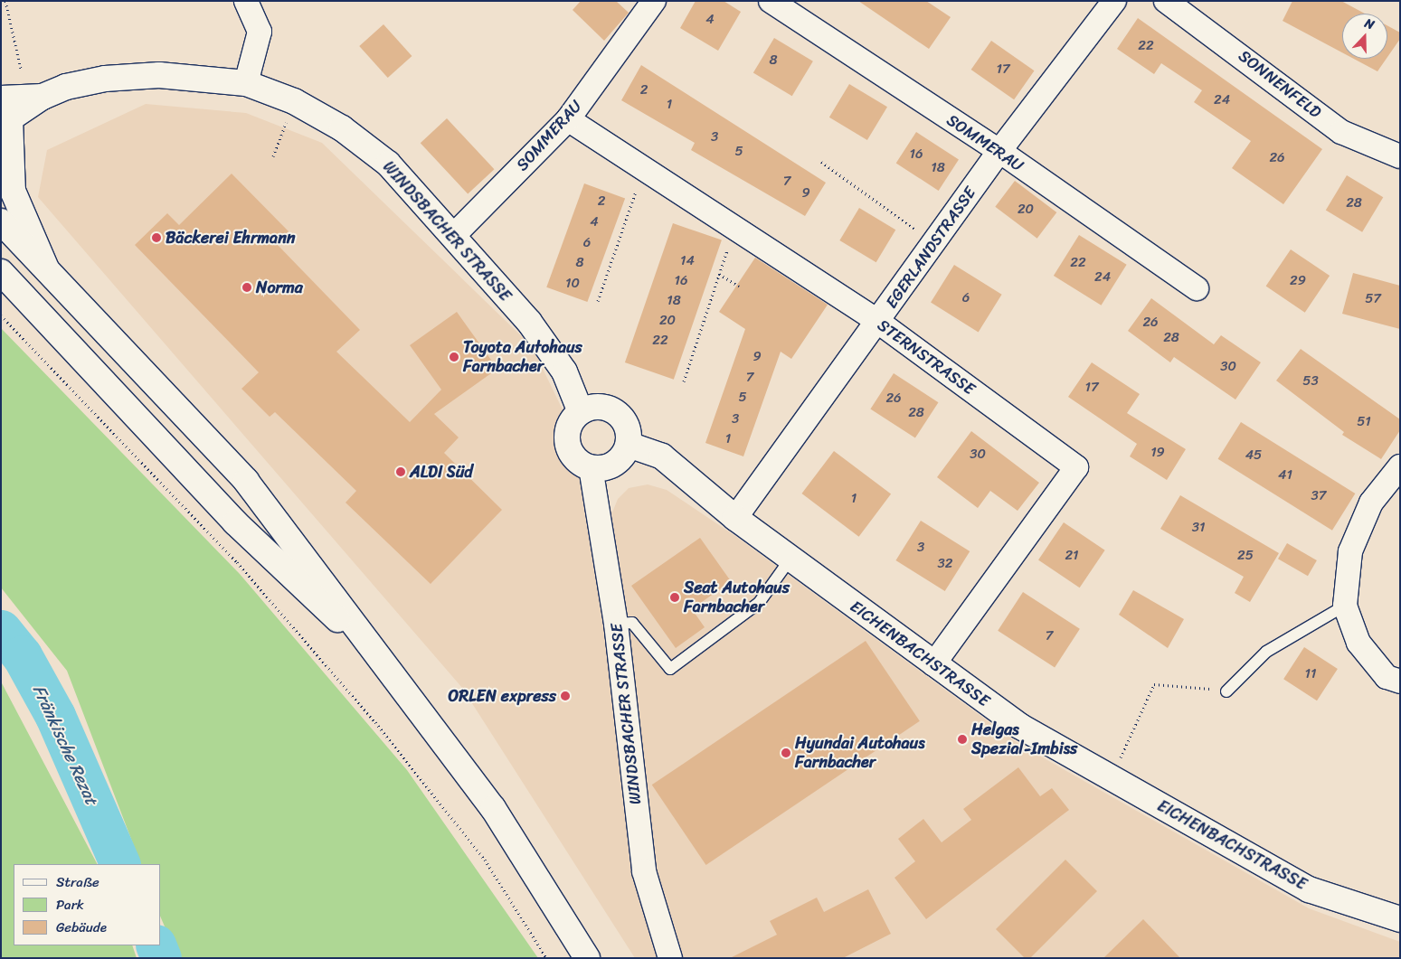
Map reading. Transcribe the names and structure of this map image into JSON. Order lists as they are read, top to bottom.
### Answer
{
  "streets": {
    "street": [
      "SONNENFELD",
      "SOMMERAU",
      "WINDSBACHER STRASSE",
      "EGERLANDSTRASSE",
      "STERNSTRASSE",
      "EICHENBACHSTRASSE"
    ]
  },
  "crossings": [
    ["SOMMERAU", "WINDSBACHER STRASSE"],
    ["SOMMERAU", "EGERLANDSTRASSE"],
    ["SOMMERAU", "STERNSTRASSE"],
    ["WINDSBACHER STRASSE", "EICHENBACHSTRASSE"],
    ["EGERLANDSTRASSE", "STERNSTRASSE"],
    ["EGERLANDSTRASSE", "EICHENBACHSTRASSE"],
    ["STERNSTRASSE", "EICHENBACHSTRASSE"]
  ],
  "water": ["Fränkische Rezat"],
  "places": [
    "Bäckerei Ehrmann",
    "Norma",
    "Toyota Autohaus Farnbacher",
    "ALDI Süd",
    "Seat Autohaus Farnbacher",
    "ORLEN express",
    "Helgas Spezial-Imbiss",
    "Hyundai Autohaus Farnbacher"
  ],
  "house_numbers": [
    "4",
    "22",
    "8",
    "17",
    "2",
    "24",
    "1",
    "3",
    "5",
    "16",
    "26",
    "18",
    "7",
    "9",
    "2",
    "28",
    "20",
    "4",
    "6",
    "14",
    "8",
    "22",
    "24",
    "16",
    "29",
    "10",
    "6",
    "57",
    "18",
    "20",
    "26",
    "28",
    "22",
    "9",
    "30",
    "7",
    "53",
    "17",
    "5",
    "26",
    "28",
    "3",
    "51",
    "1",
    "19",
    "30",
    "45",
    "41",
    "37",
    "1",
    "31",
    "3",
    "21",
    "25",
    "32",
    "7",
    "11"
  ],
  "legend": ["Straße", "Park", "Gebäude"],
  "north": "top"
}
